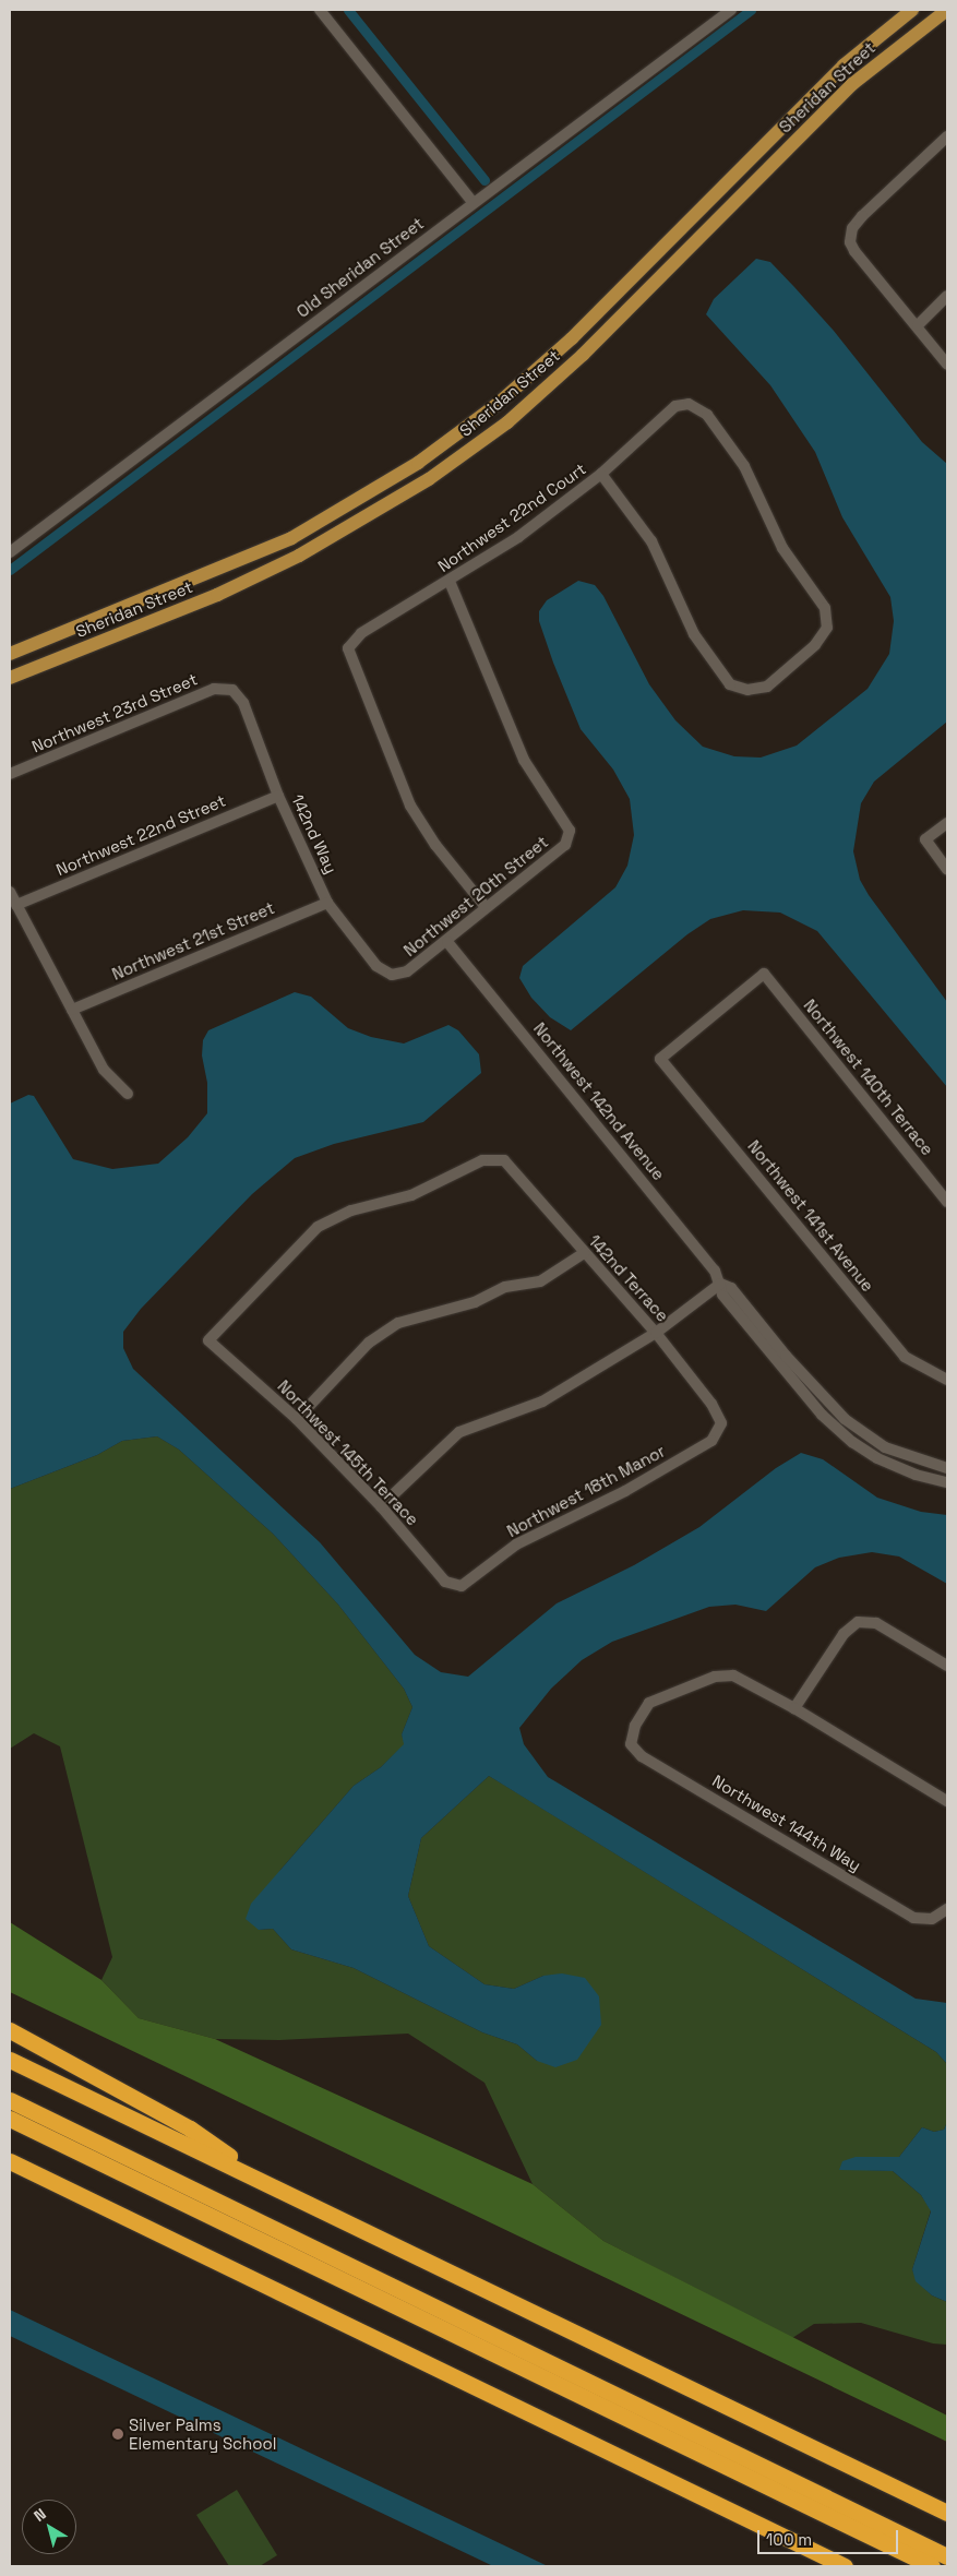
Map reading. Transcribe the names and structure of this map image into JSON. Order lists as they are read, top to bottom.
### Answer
{
  "streets": {
    "main road": ["Sheridan Street"],
    "street": [
      "Old Sheridan Street",
      "Northwest 22nd Court",
      "Northwest 23rd Street",
      "142nd Way",
      "Northwest 22nd Street",
      "Northwest 20th Street",
      "Northwest 21st Street",
      "Northwest 140th Terrace",
      "Northwest 142nd Avenue",
      "Northwest 141st Avenue",
      "142nd Terrace",
      "Northwest 145th Terrace",
      "Northwest 18th Manor",
      "Northwest 144th Way"
    ]
  },
  "crossings": [
    ["Northwest 22nd Court", "Northwest 20th Street"],
    ["Northwest 23rd Street", "142nd Way"],
    ["142nd Way", "Northwest 22nd Street"],
    ["142nd Way", "Northwest 20th Street"],
    ["142nd Way", "Northwest 21st Street"],
    ["Northwest 20th Street", "Northwest 142nd Avenue"],
    ["Northwest 140th Terrace", "Northwest 141st Avenue"],
    ["142nd Terrace", "Northwest 145th Terrace"],
    ["142nd Terrace", "Northwest 18th Manor"],
    ["Northwest 145th Terrace", "Northwest 18th Manor"]
  ],
  "places": ["Silver Palms Elementary School"],
  "scale_bar": "100 m",
  "north": "top left"
}
